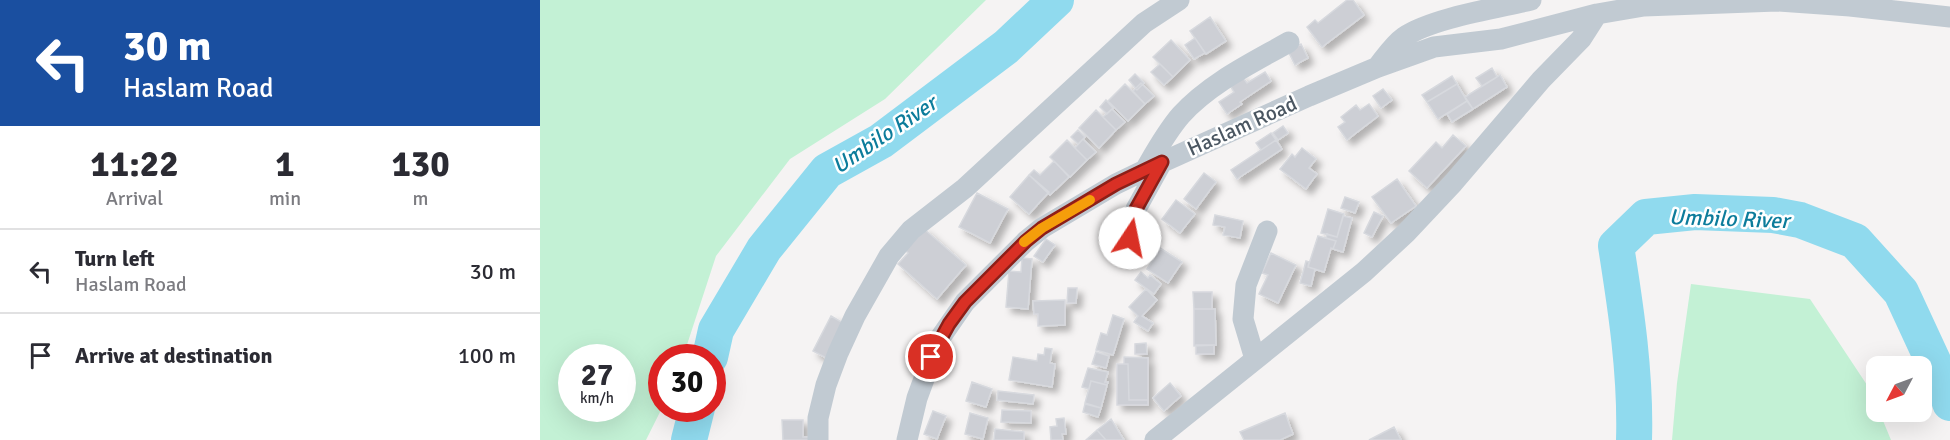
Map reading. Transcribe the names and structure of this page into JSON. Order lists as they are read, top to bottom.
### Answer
{
  "streets": {
    "street": ["Haslam Road"]
  },
  "water": ["Umbilo River"],
  "north": "bottom left",
  "page": {
    "turn": ["30 m", "Haslam Road"],
    "eta": [
      "11:22",
      "Arrival",
      "1",
      "min",
      "130",
      "m"
    ],
    "list": [
      {
        "name": "Turn left",
        "note": "Haslam Road",
        "value": "30 m"
      },
      {
        "name": "Arrive at destination",
        "value": "100 m"
      }
    ],
    "speed": "27 km/h",
    "limit": "30"
  }
}
